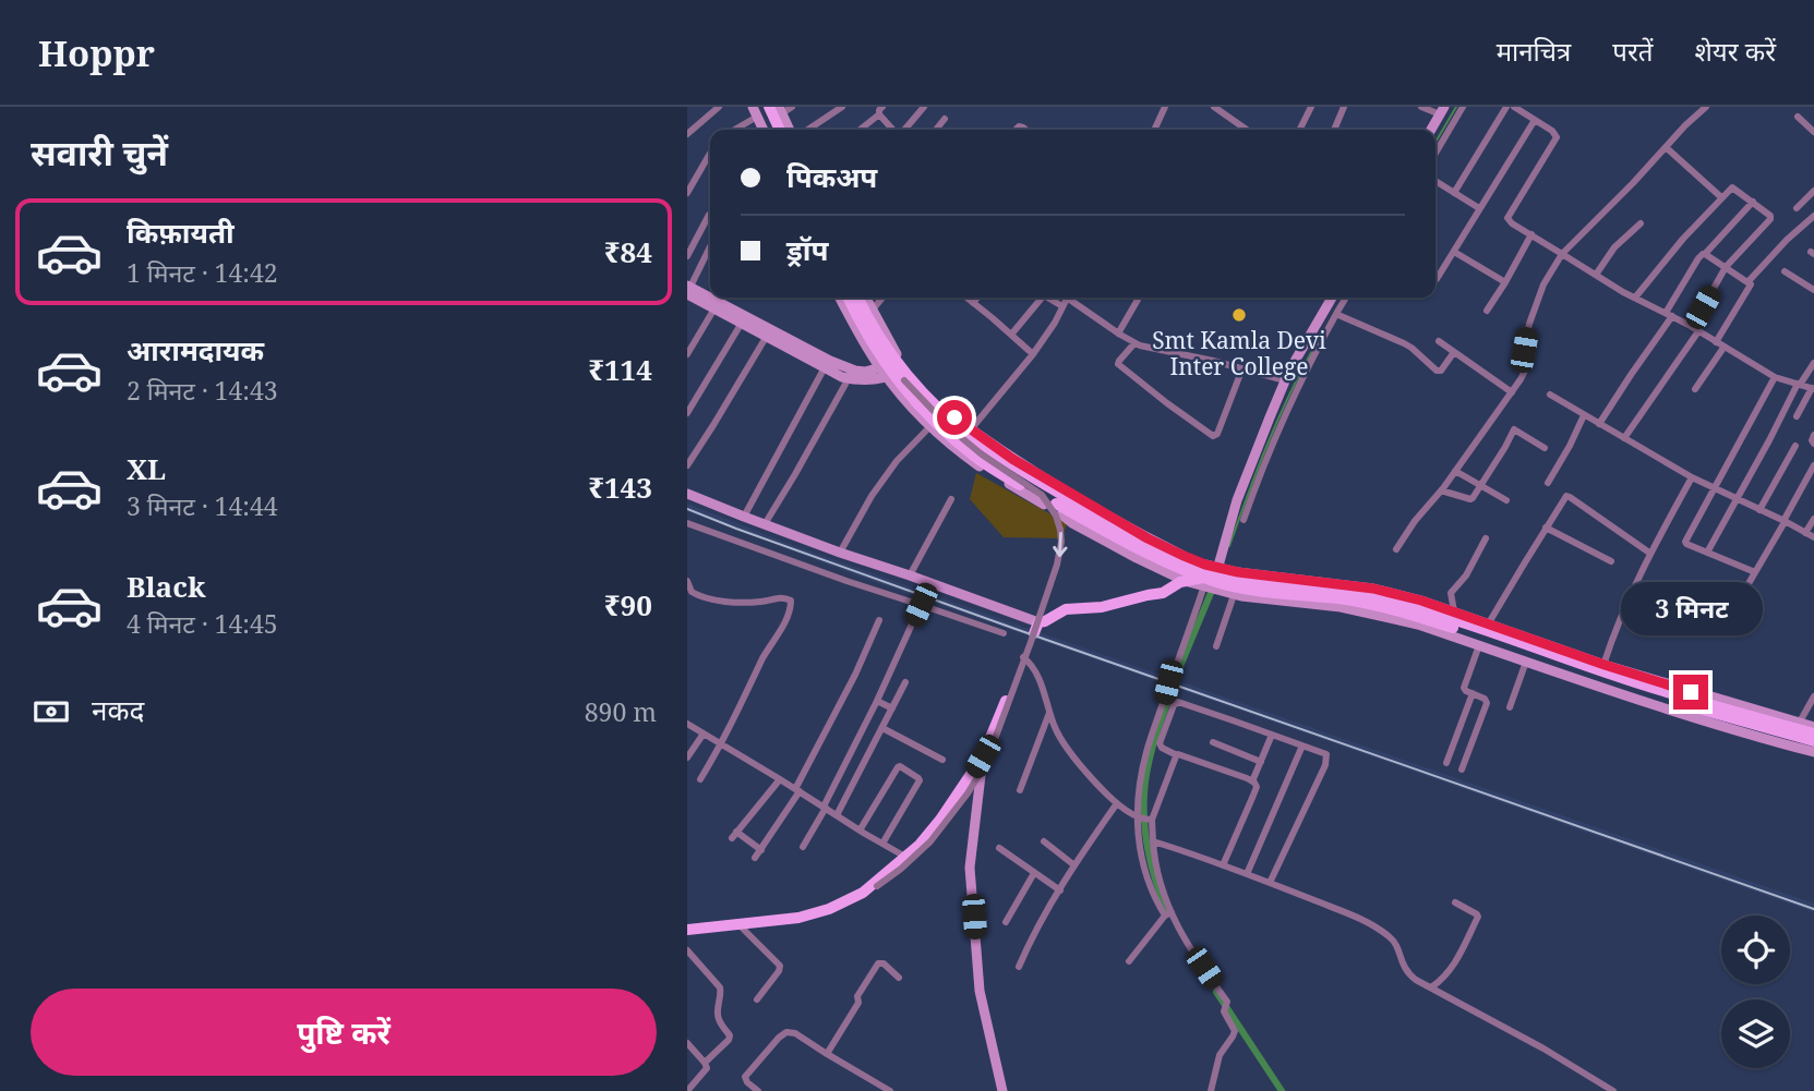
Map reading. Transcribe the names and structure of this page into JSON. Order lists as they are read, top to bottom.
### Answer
{
  "places": ["Smt Kamla Devi Inter College"],
  "page": {
    "header": "Hoppr",
    "nav": ["मानचित्र", "परतें", "शेयर करें"],
    "heading": "सवारी चुनें",
    "banner": ["पिकअप", "ड्रॉप"],
    "list": [
      {
        "name": "किफ़ायती",
        "note": "1 मिनट · 14:42",
        "value": "₹84"
      },
      {
        "name": "आरामदायक",
        "note": "2 मिनट · 14:43",
        "value": "₹114"
      },
      {
        "name": "XL",
        "note": "3 मिनट · 14:44",
        "value": "₹143"
      },
      {
        "name": "Black",
        "note": "4 मिनट · 14:45",
        "value": "₹90"
      }
    ],
    "bubble": "3 मिनट",
    "pay": ["नकद", "890 m"],
    "buttons": "पुष्टि करें"
  }
}
